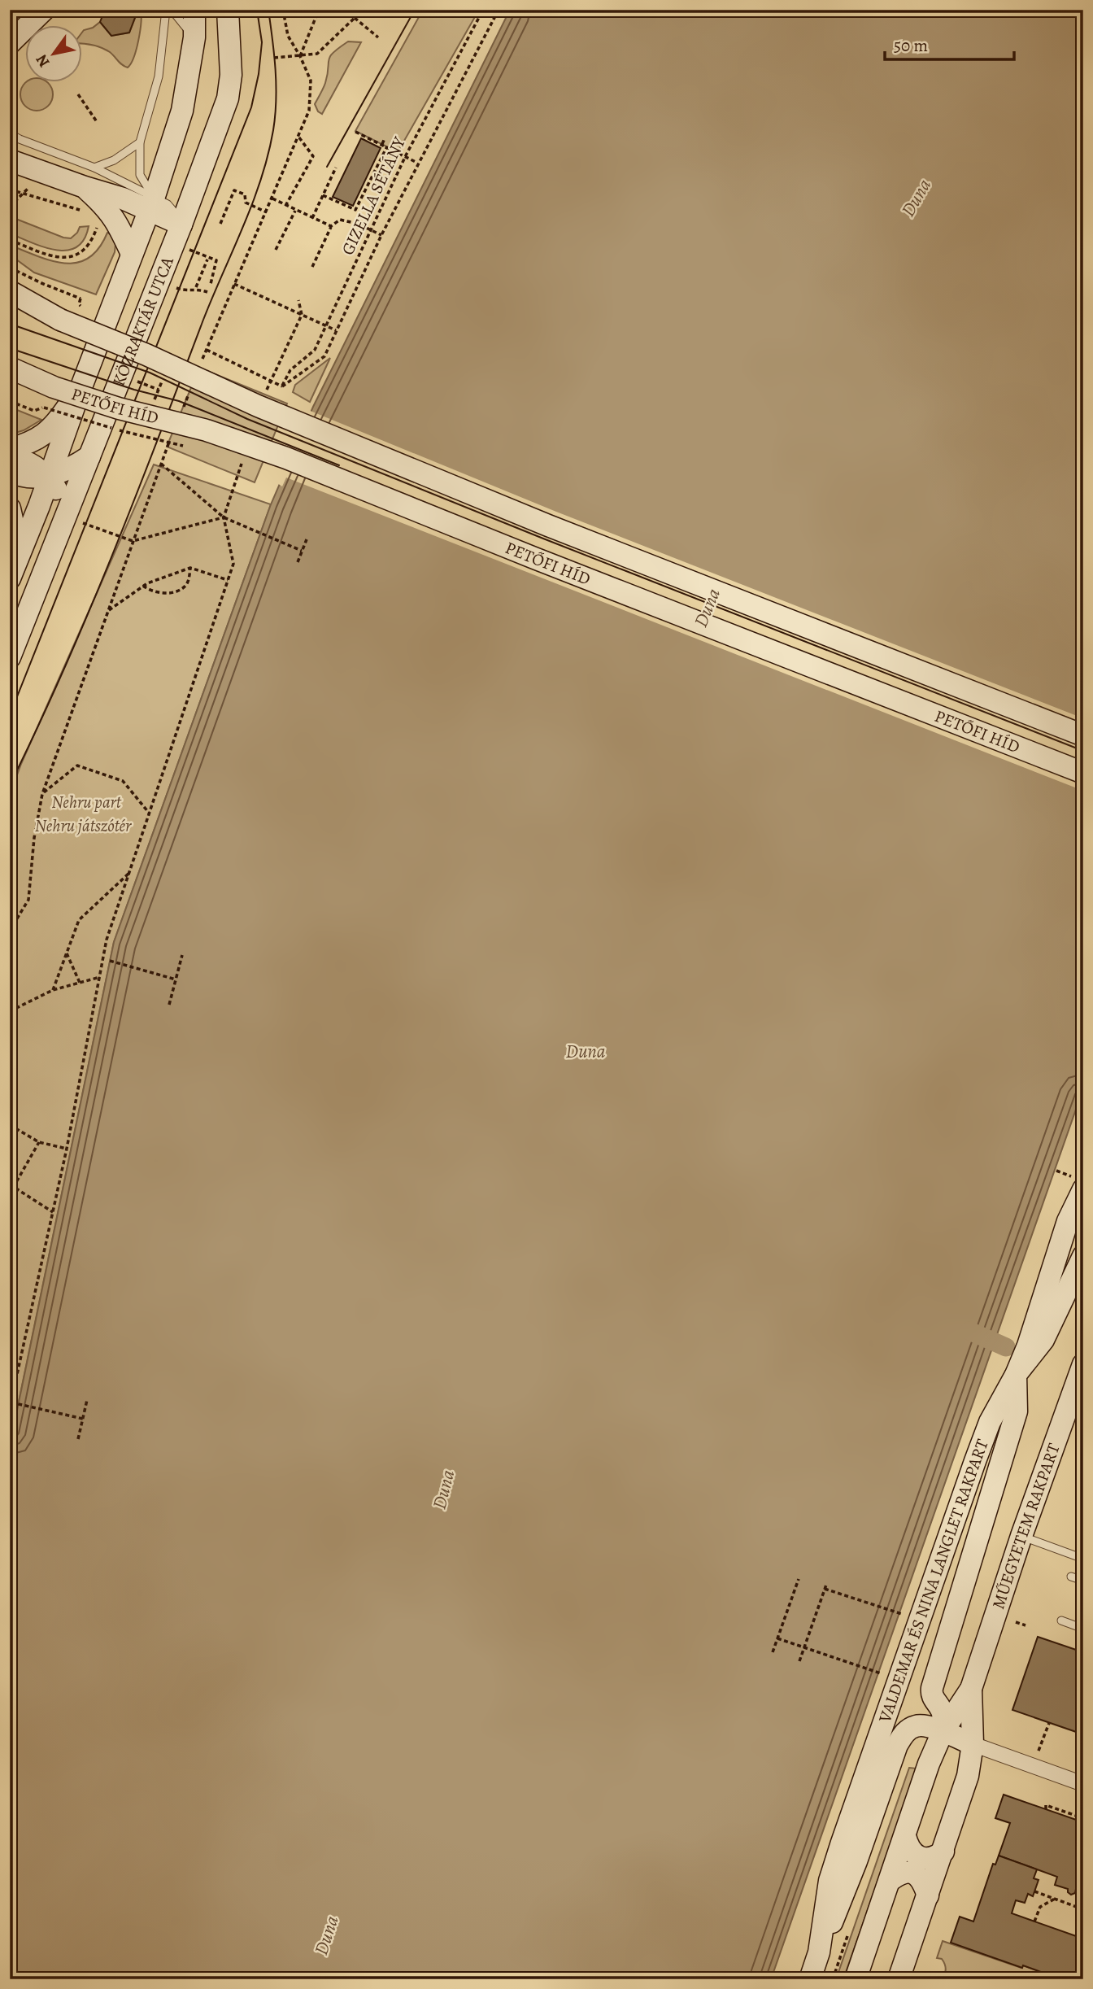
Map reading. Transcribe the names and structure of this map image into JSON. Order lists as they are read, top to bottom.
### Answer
{
  "streets": {
    "main road": [
      "KÖZRAKTÁR UTCA",
      "PETŐFI HÍD",
      "MŰEGYETEM RAKPART",
      "VALDEMAR ÉS NINA LANGLET RAKPART"
    ],
    "path": ["GIZELLA SÉTÁNY"]
  },
  "water": ["Duna"],
  "parks": ["Nehru part", "Nehru játszótér"],
  "scale_bar": "50 m",
  "north": "bottom left"
}
